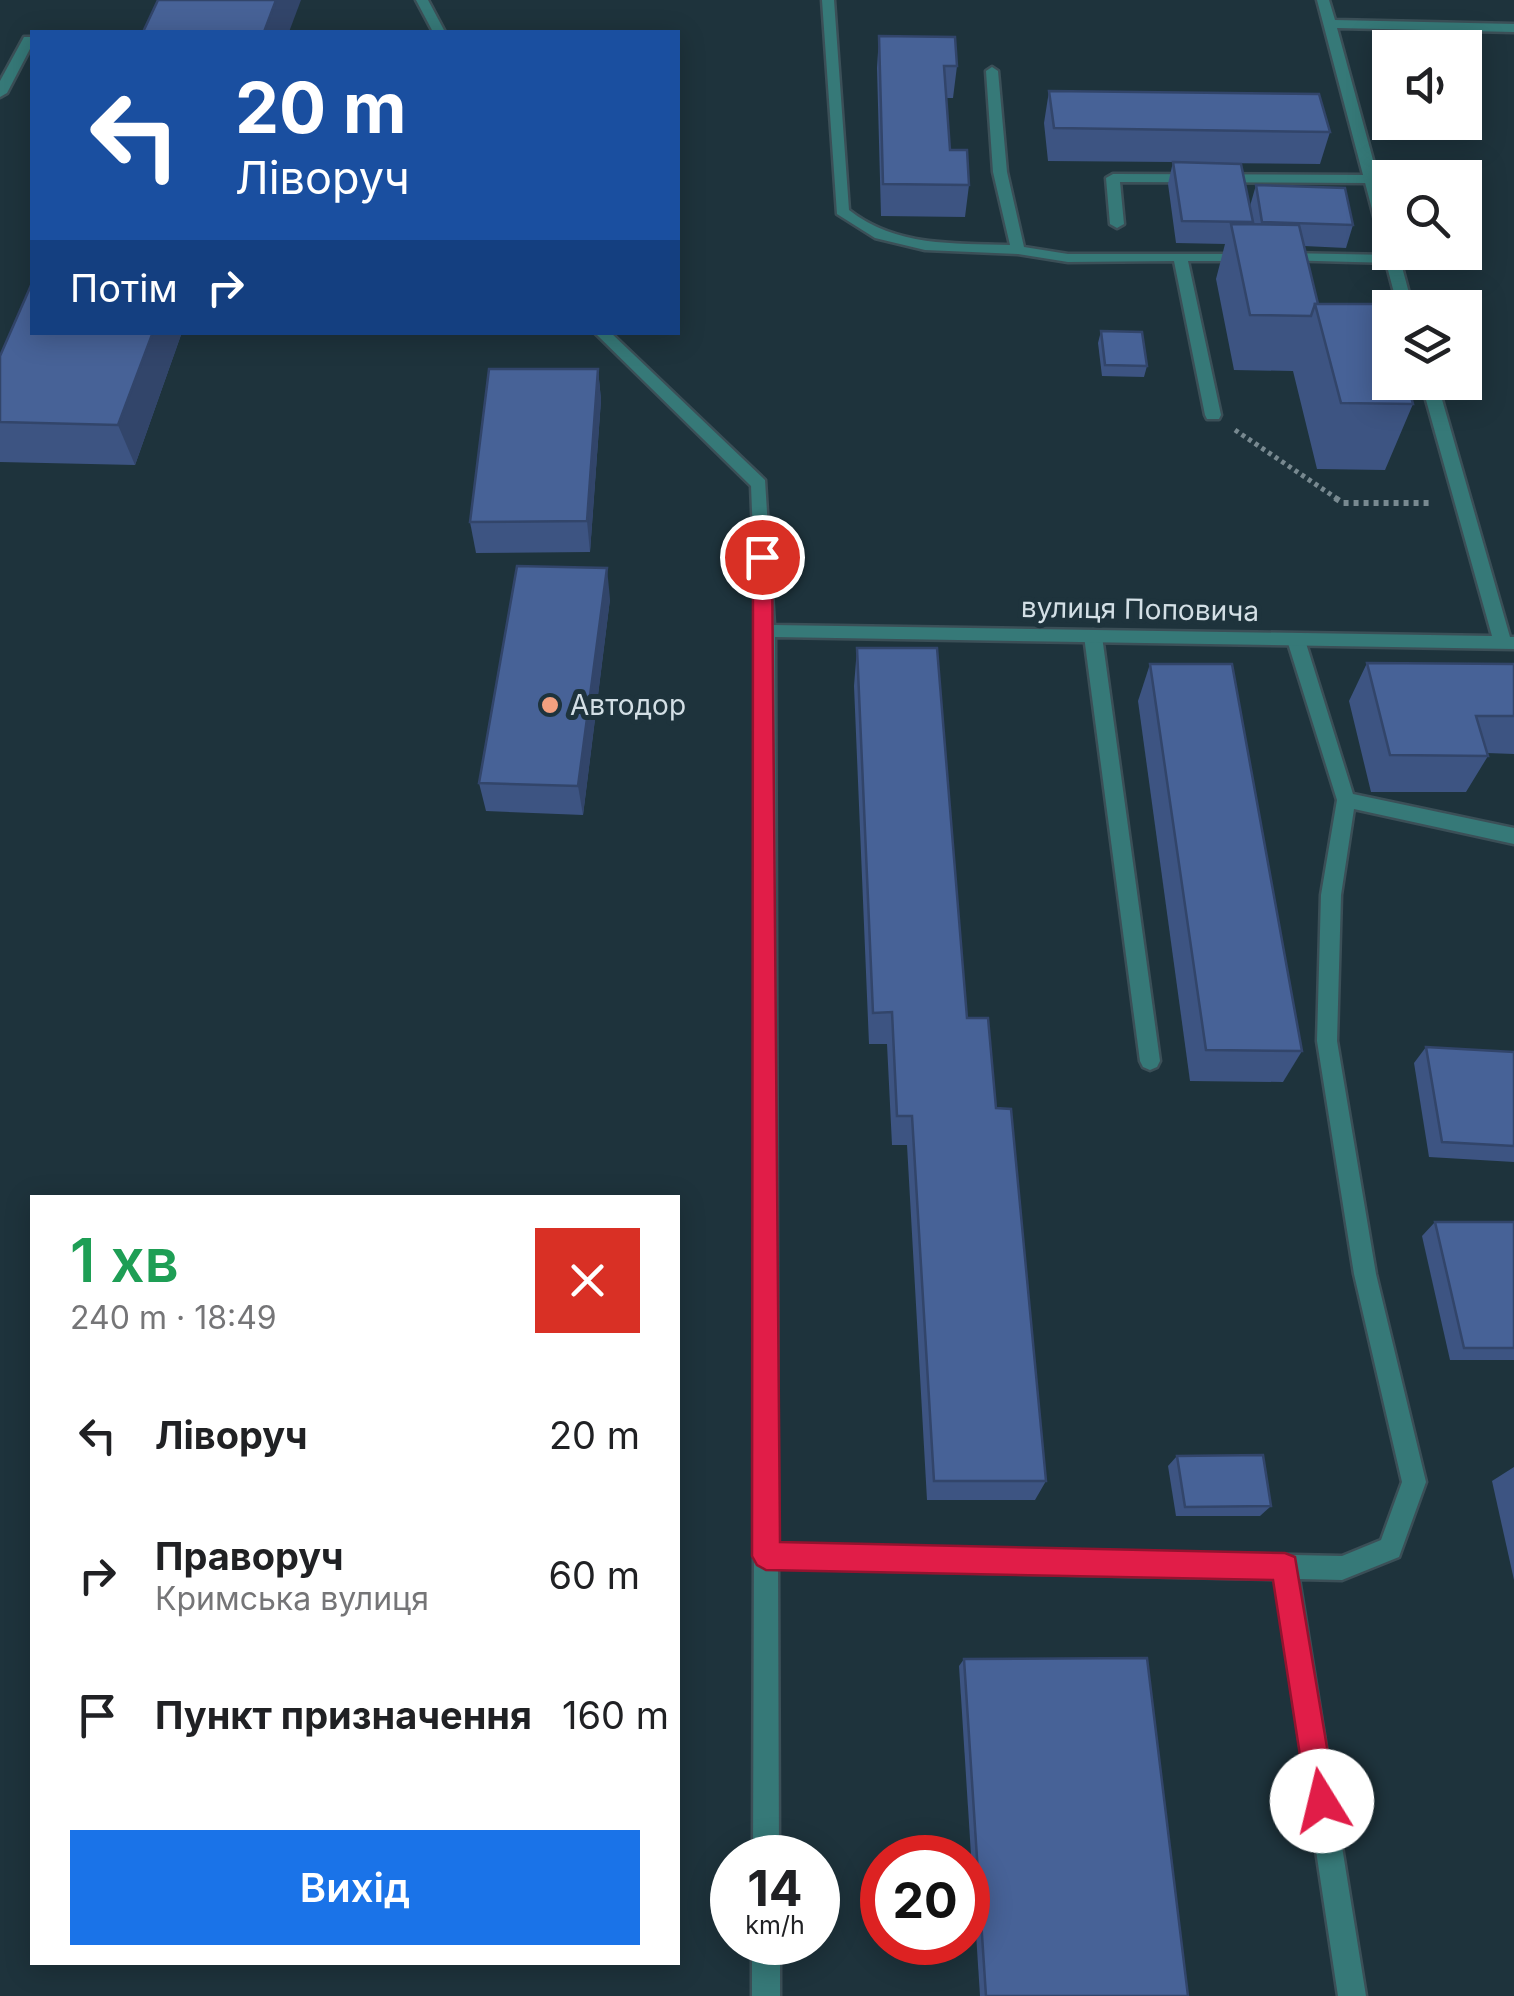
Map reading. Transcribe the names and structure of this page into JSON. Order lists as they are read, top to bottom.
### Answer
{
  "streets": {
    "street": ["вулиця Поповича"]
  },
  "places": ["Автодор"],
  "page": {
    "turn": ["20 m", "Ліворуч"],
    "then": "Потім",
    "heading": ["1 хв", "240 m · 18:49"],
    "list": [
      {
        "name": "Ліворуч",
        "value": "20 m"
      },
      {
        "name": "Праворуч",
        "note": "Кримська вулиця",
        "value": "60 m"
      },
      {
        "name": "Пункт призначення",
        "value": "160 m"
      }
    ],
    "buttons": "Вихід",
    "speed": "14 km/h",
    "limit": "20"
  }
}
